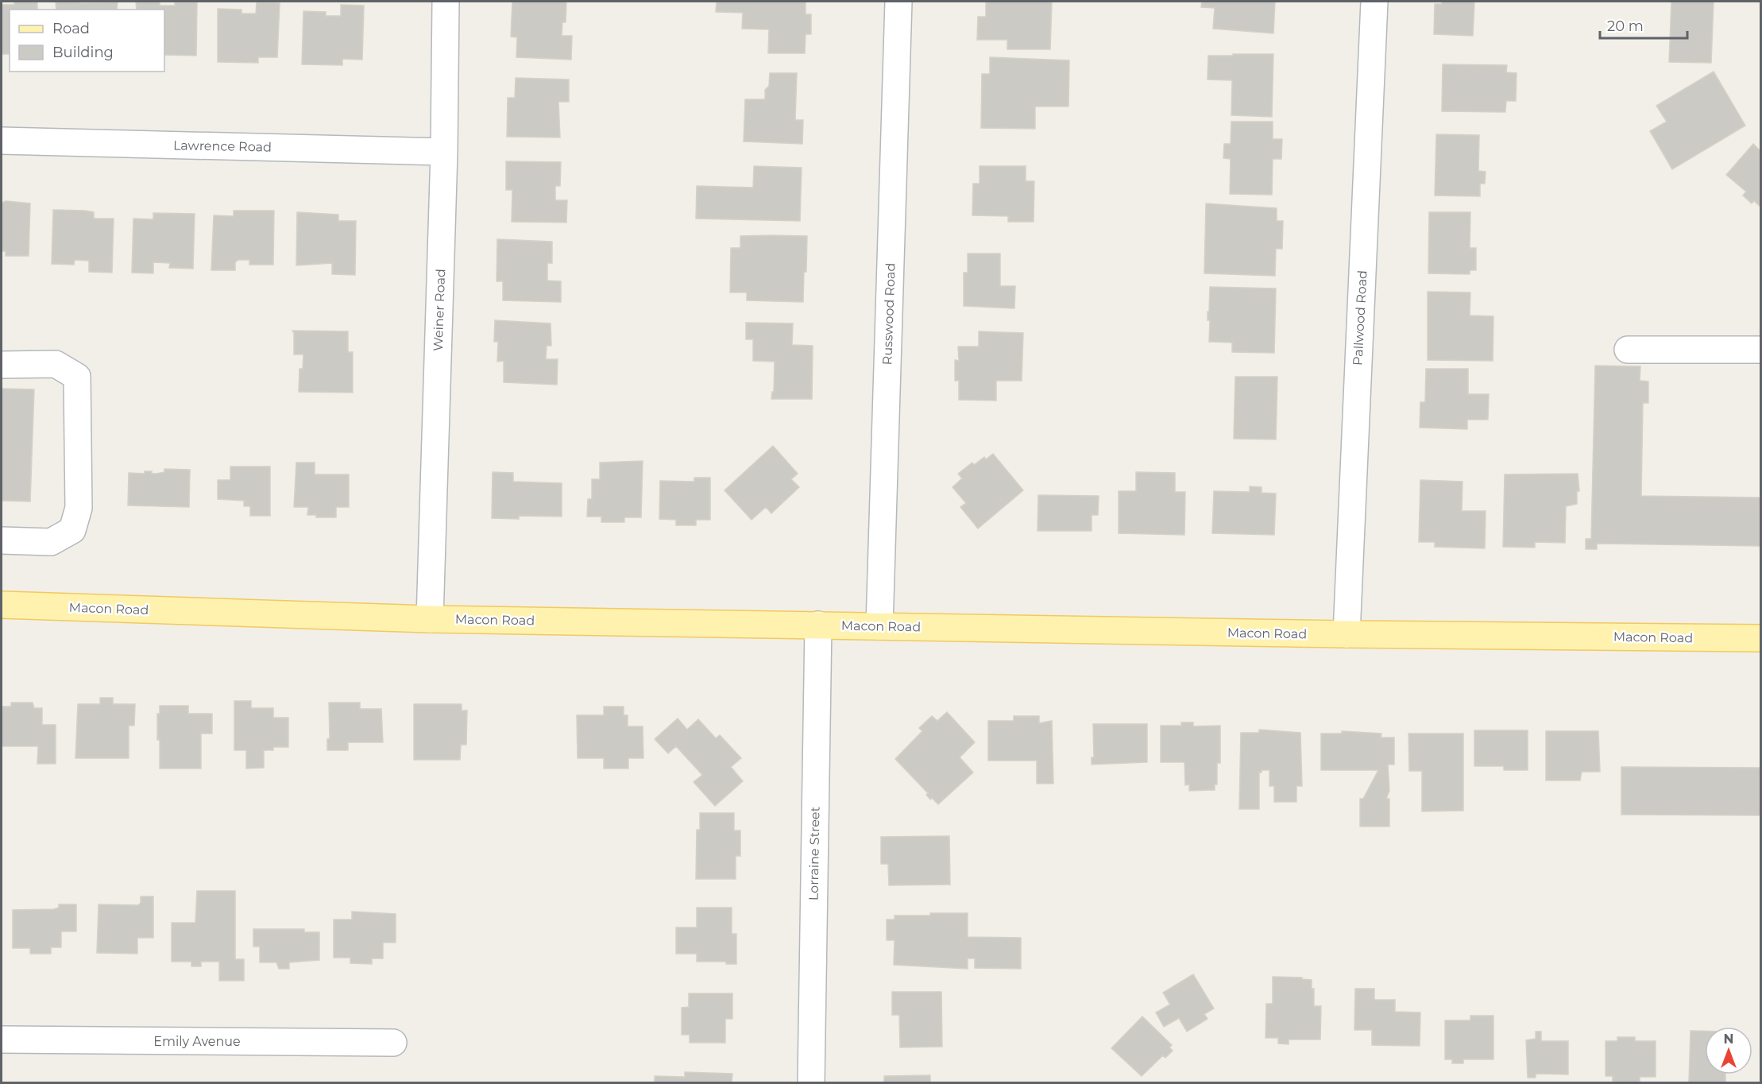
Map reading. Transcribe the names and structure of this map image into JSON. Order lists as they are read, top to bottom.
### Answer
{
  "streets": {
    "main road": ["Macon Road"],
    "street": [
      "Lawrence Road",
      "Weiner Road",
      "Russwood Road",
      "Pallwood Road",
      "Lorraine Street",
      "Emily Avenue"
    ]
  },
  "crossings": [
    ["Lawrence Road", "Weiner Road"],
    ["Weiner Road", "Macon Road"],
    ["Russwood Road", "Macon Road"],
    ["Pallwood Road", "Macon Road"],
    ["Macon Road", "Lorraine Street"]
  ],
  "legend": ["Road", "Building"],
  "scale_bar": "20 m",
  "north": "top"
}
